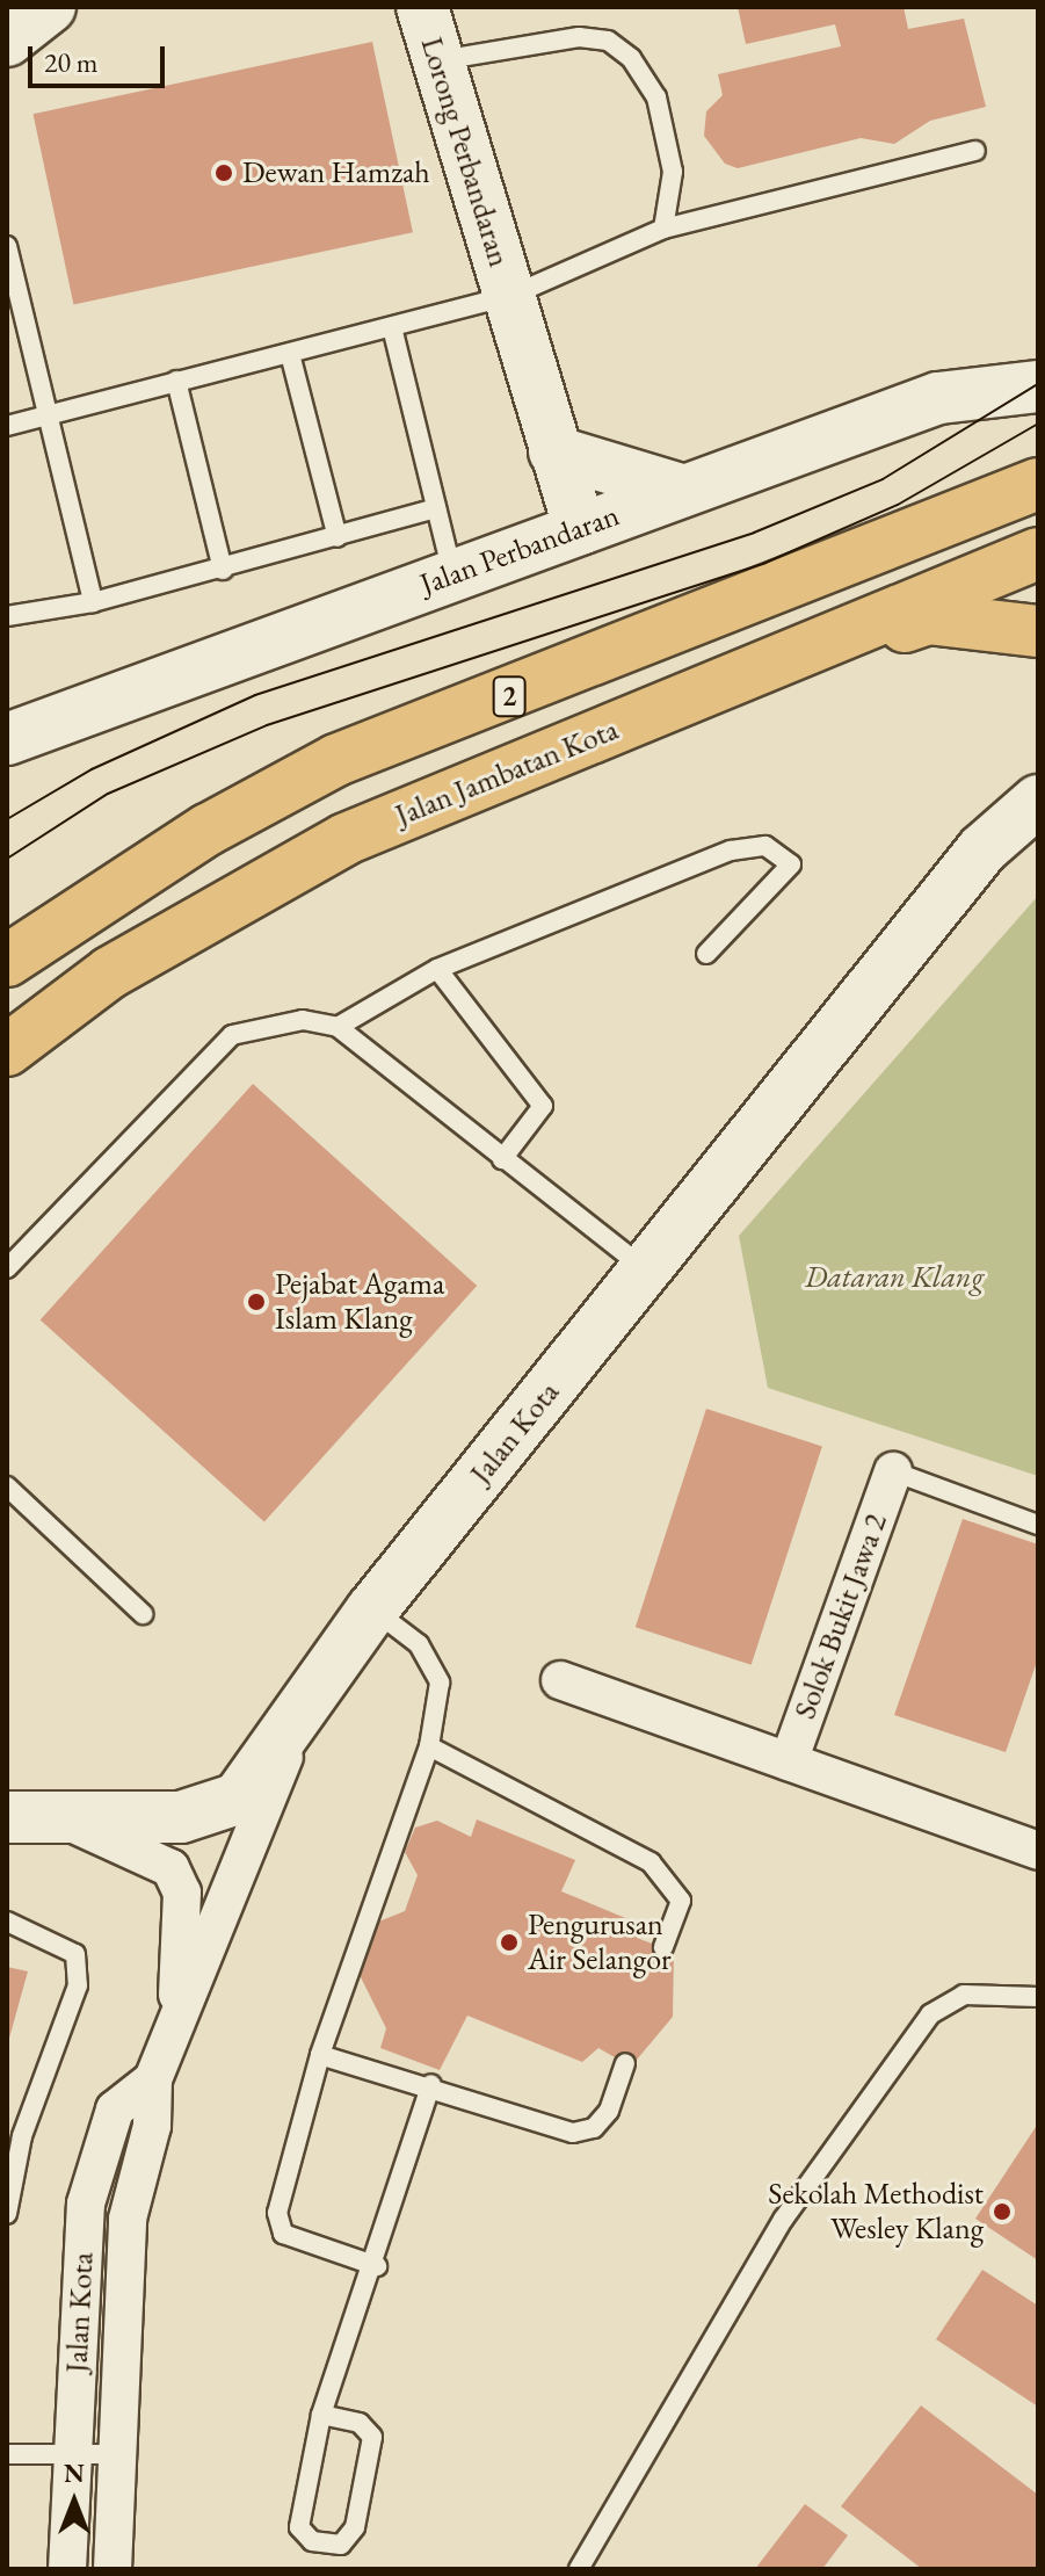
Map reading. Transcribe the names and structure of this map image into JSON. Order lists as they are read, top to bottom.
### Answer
{
  "streets": {
    "highway": ["2", "Jalan Jambatan Kota"],
    "street": [
      "Lorong Perbandaran",
      "Jalan Perbandaran",
      "Jalan Kota",
      "Solok Bukit Jawa 2"
    ]
  },
  "crossings": [
    ["Lorong Perbandaran", "Jalan Perbandaran"]
  ],
  "parks": ["Dataran Klang"],
  "places": [
    "Dewan Hamzah",
    "Pejabat Agama Islam Klang",
    "Pengurusan Air Selangor",
    "Sekolah Methodist Wesley Klang"
  ],
  "scale_bar": "20 m",
  "north": "top"
}
